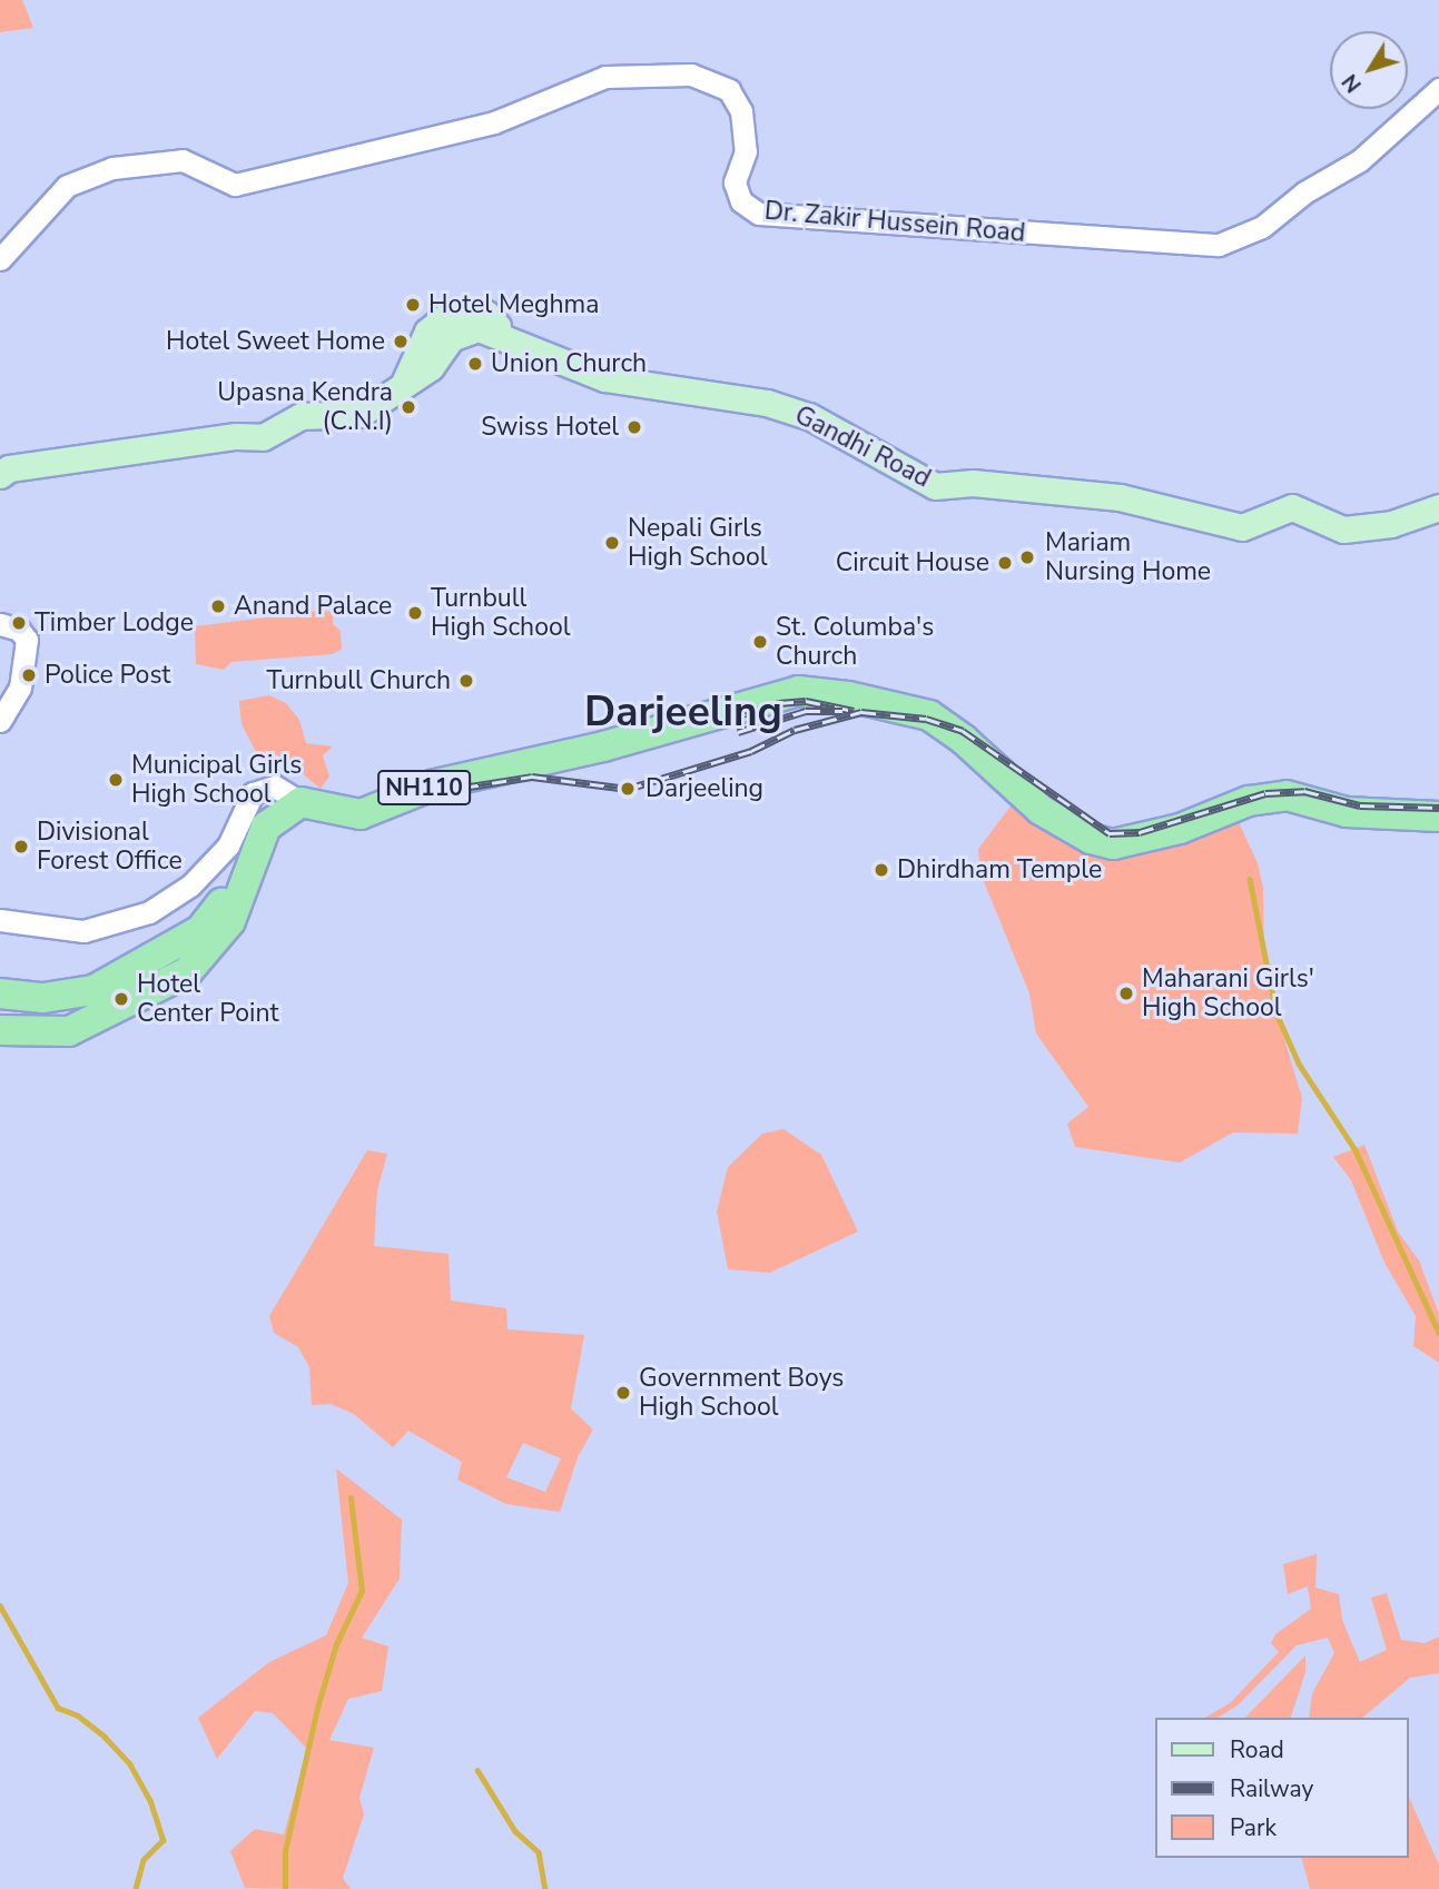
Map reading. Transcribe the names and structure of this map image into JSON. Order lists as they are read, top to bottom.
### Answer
{
  "streets": {
    "highway": ["NH110"],
    "main road": ["Gandhi Road"],
    "street": ["Dr. Zakir Hussein Road"]
  },
  "districts": ["Darjeeling"],
  "places": [
    "Hotel Meghma",
    "Hotel Sweet Home",
    "Union Church",
    "Upasna Kendra (C.N.I)",
    "Swiss Hotel",
    "Nepali Girls High School",
    "Mariam Nursing Home",
    "Circuit House",
    "Anand Palace",
    "Turnbull High School",
    "Timber Lodge",
    "St. Columba's Church",
    "Police Post",
    "Turnbull Church",
    "Municipal Girls High School",
    "Darjeeling",
    "Divisional Forest Office",
    "Dhirdham Temple",
    "Maharani Girls' High School",
    "Hotel Center Point",
    "Government Boys High School"
  ],
  "legend": ["Road", "Railway", "Park"],
  "north": "bottom left"
}
